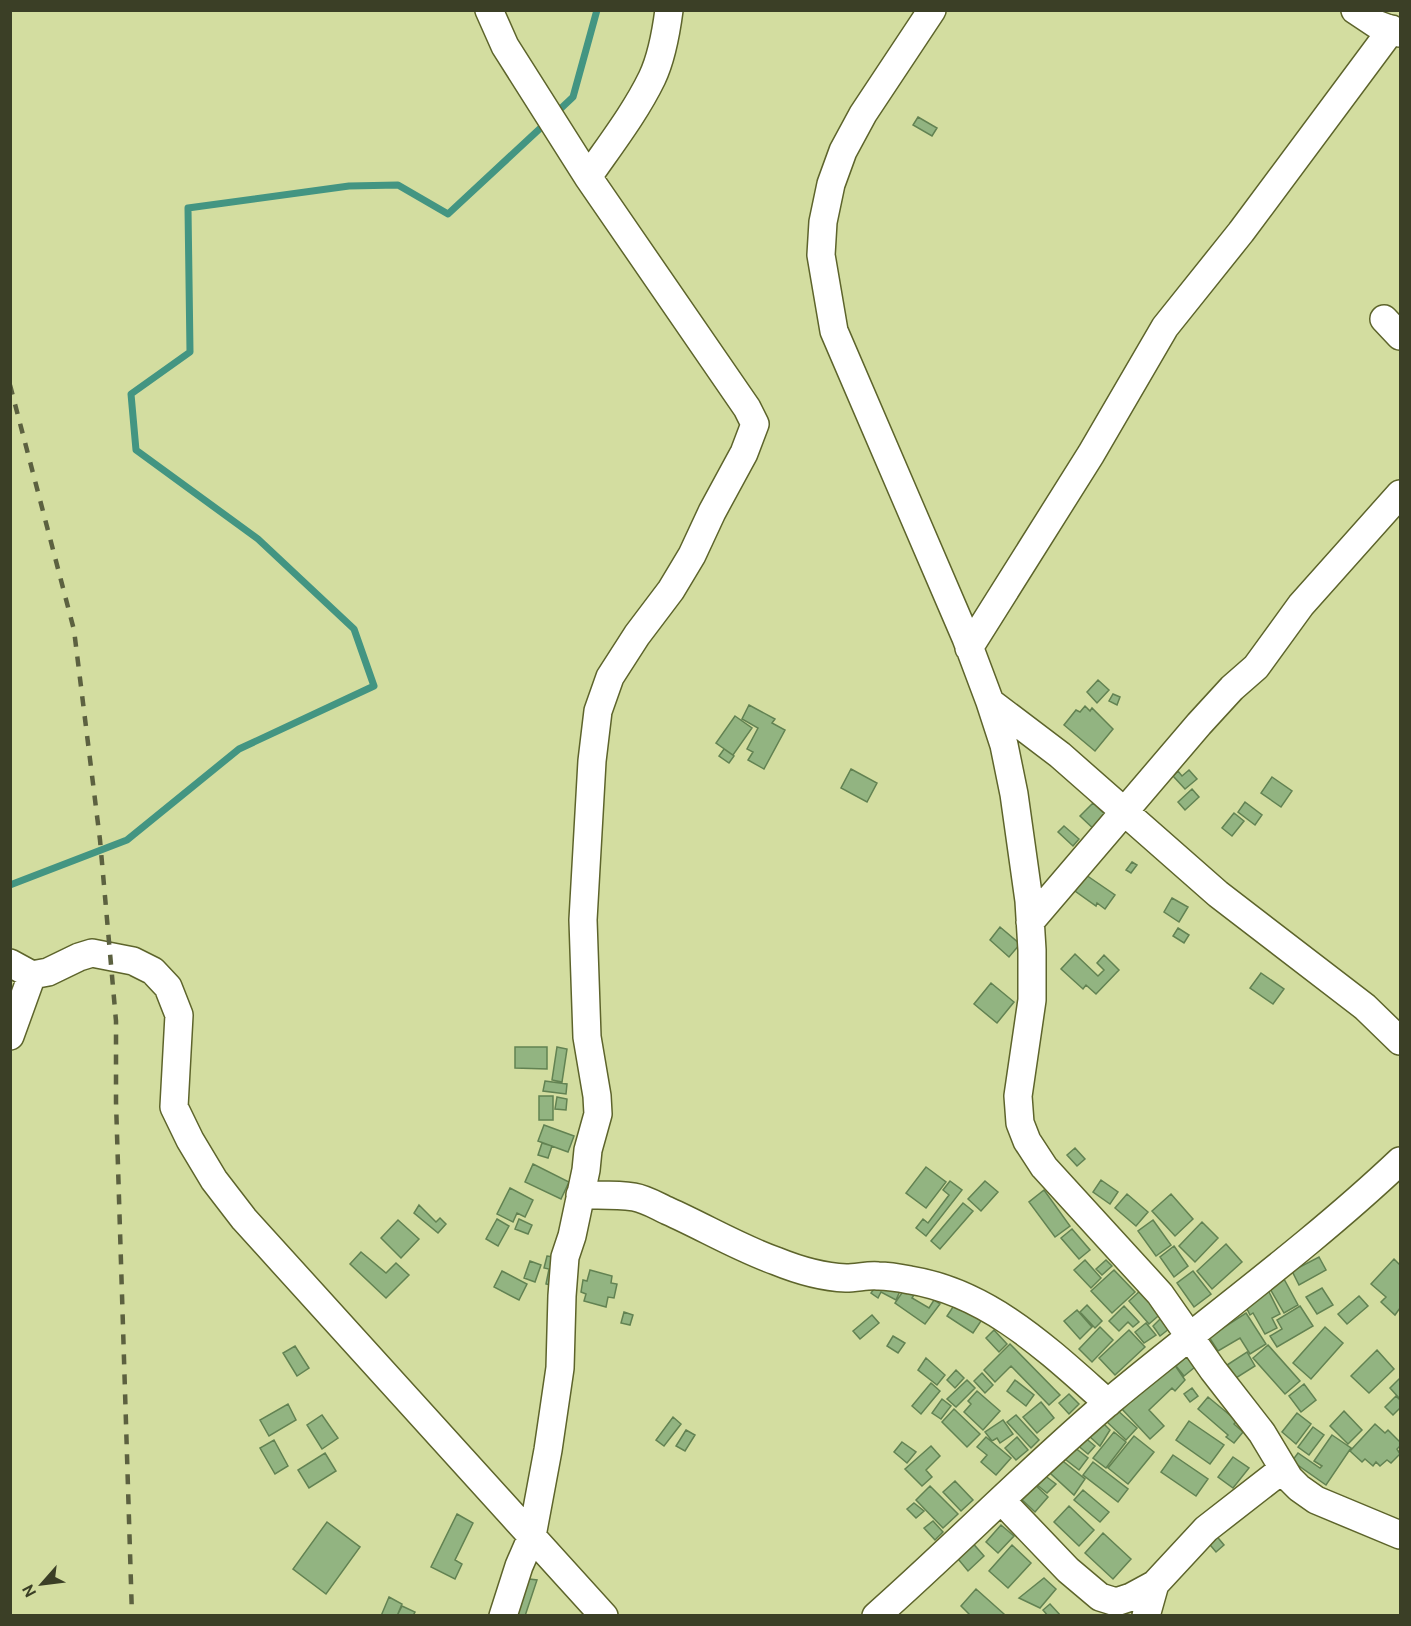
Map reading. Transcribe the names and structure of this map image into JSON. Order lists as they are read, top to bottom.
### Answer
{
  "north": "bottom left"
}
